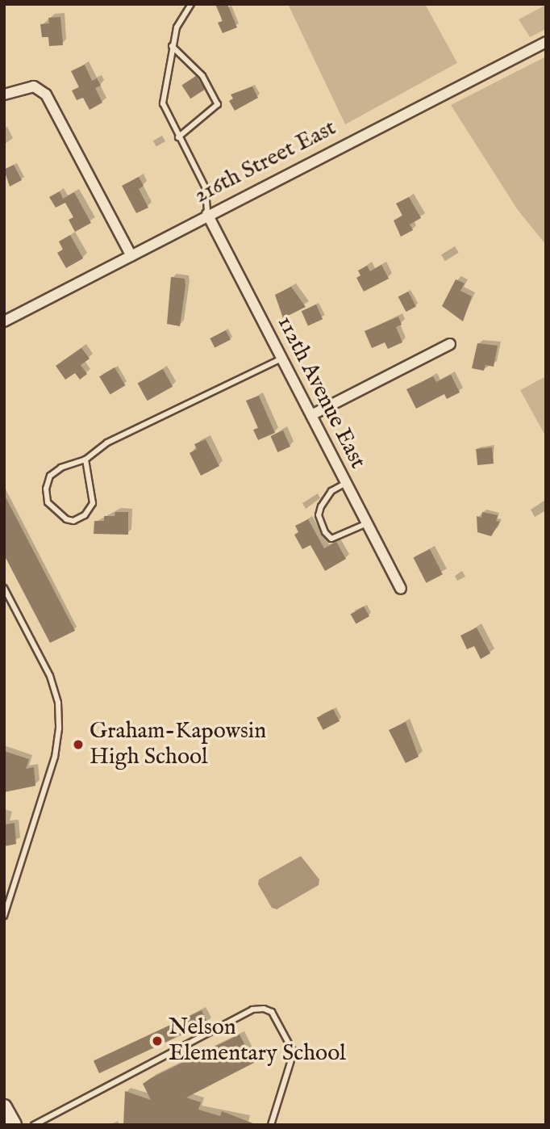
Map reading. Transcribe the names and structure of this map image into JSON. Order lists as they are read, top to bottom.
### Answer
{
  "streets": {
    "street": ["216th Street East", "112th Avenue East"]
  },
  "crossings": [
    ["216th Street East", "112th Avenue East"]
  ],
  "places": ["Graham-Kapowsin High School", "Nelson Elementary School"]
}
